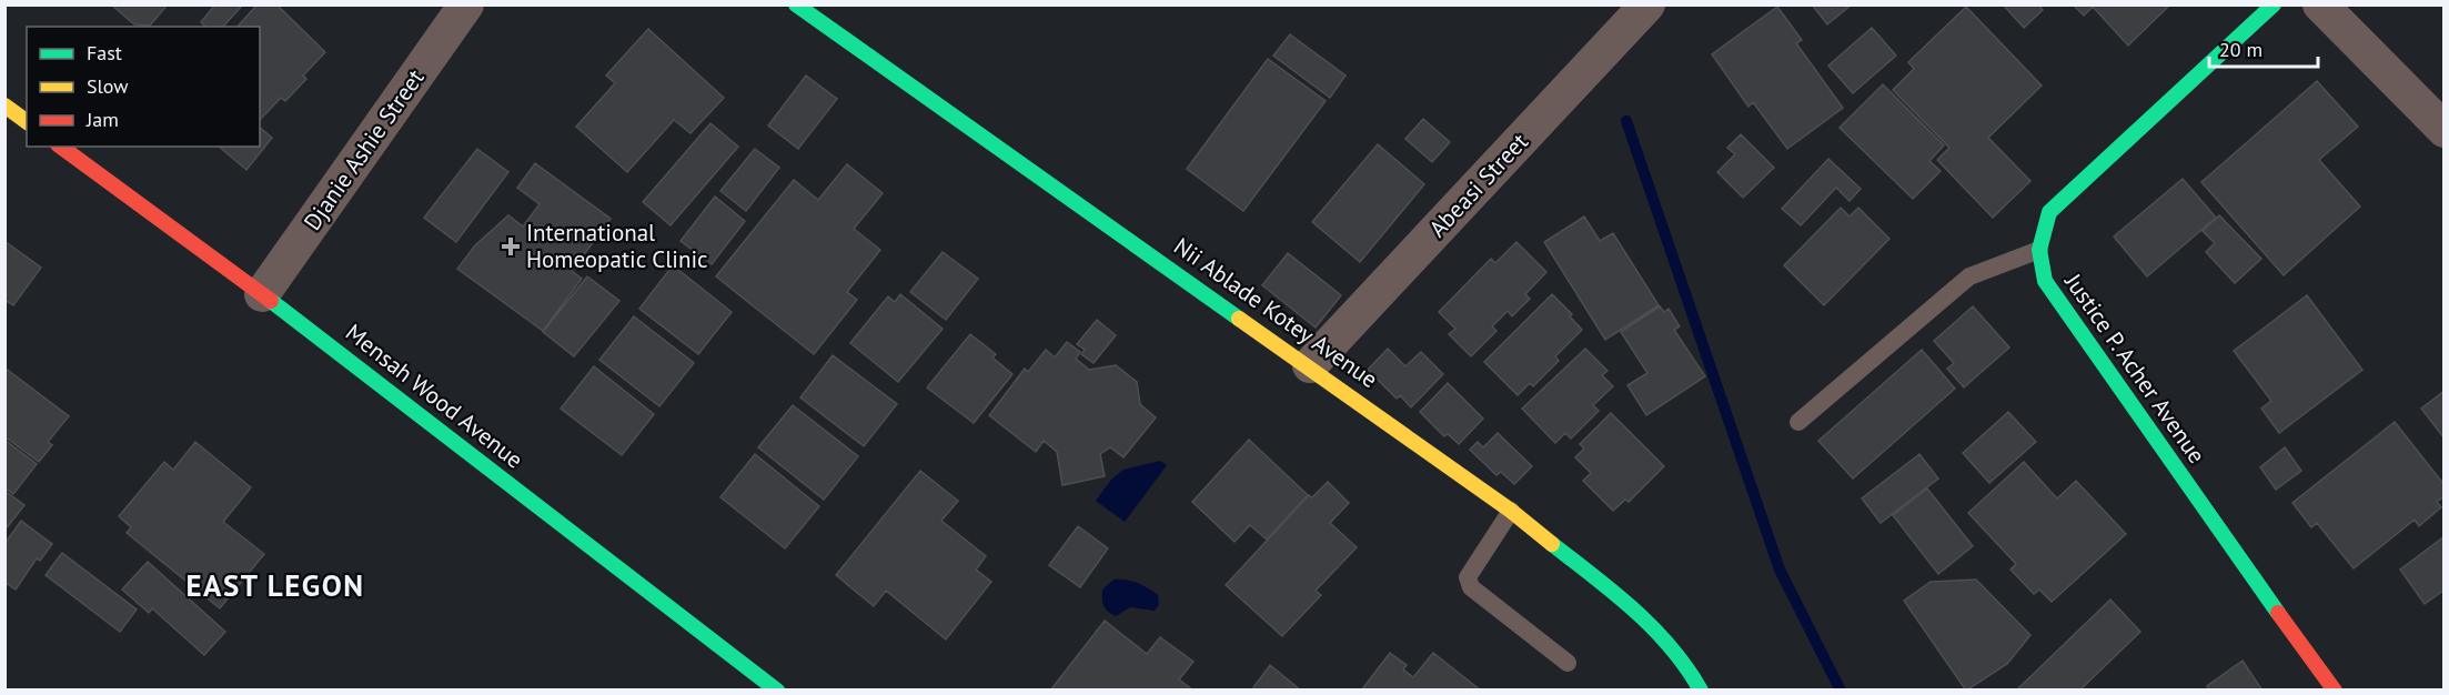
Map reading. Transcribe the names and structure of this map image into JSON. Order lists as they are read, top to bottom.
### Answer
{
  "streets": {
    "street": [
      "Djanie Ashie Street",
      "Abeasi Street",
      "Nii Ablade Kotey Avenue",
      "Justice P. Acher Avenue",
      "Mensah Wood Avenue"
    ]
  },
  "crossings": [
    ["Djanie Ashie Street", "Mensah Wood Avenue"],
    ["Abeasi Street", "Nii Ablade Kotey Avenue"]
  ],
  "districts": ["EAST LEGON"],
  "places": {
    "health": ["International Homeopatic Clinic"]
  },
  "legend": ["Fast", "Slow", "Jam"],
  "scale_bar": "20 m"
}
